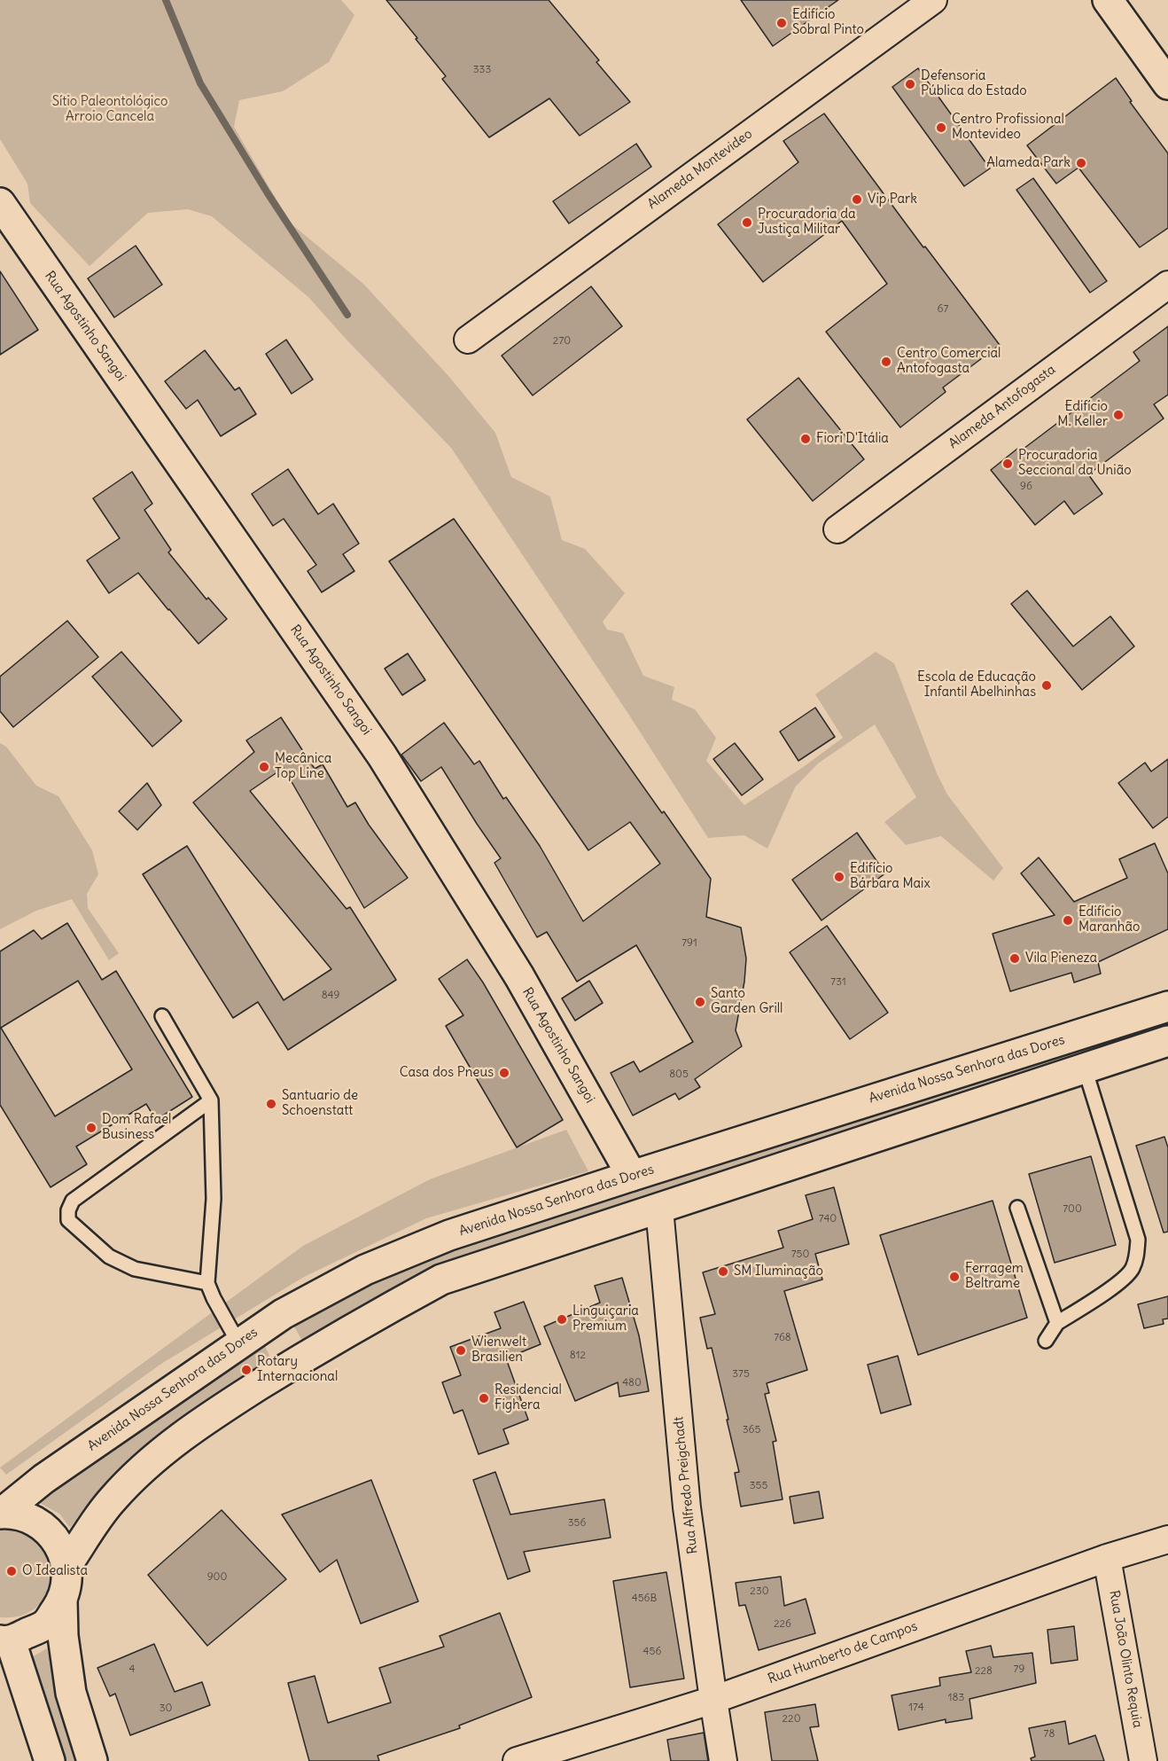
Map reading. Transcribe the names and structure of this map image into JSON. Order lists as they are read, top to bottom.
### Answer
{
  "streets": {
    "main road": ["Rua Agostinho Sangoi", "Avenida Nossa Senhora das Dores"],
    "street": [
      "Alameda Montevideo",
      "Alameda Antofogasta",
      "Rua Alfredo Preigchadt",
      "Rua Humberto de Campos",
      "Rua João Olinto Requia"
    ]
  },
  "crossings": [
    ["Rua Agostinho Sangoi", "Avenida Nossa Senhora das Dores"],
    ["Rua Alfredo Preigchadt", "Rua Humberto de Campos"],
    ["Rua Humberto de Campos", "Rua João Olinto Requia"]
  ],
  "parks": ["Sítio Paleontológico Arroio Cancela"],
  "places": [
    "Edifício Sobral Pinto",
    "Defensoria Pública do Estado",
    "Centro Profissional Montevideo",
    "Alameda Park",
    "Vip Park",
    "Procuradoria da Justiça Militar",
    "Centro Comercial Antofogasta",
    "Edifício M. Keller",
    "Fiori D'Itália",
    "Procuradoria Seccional da União",
    "Escola de Educação Infantil Abelhinhas",
    "Mecânica Top Line",
    "Edifício Bárbara Maix",
    "Edifício Maranhão",
    "Vila Pieneza",
    "Santo Garden Grill",
    "Casa dos Pneus",
    "Santuario de Schoenstatt",
    "Dom Rafael Business",
    "SM Iluminação",
    "Ferragem Beltrame",
    "Linguiçaria Premium",
    "Wienwelt Brasilien",
    "Rotary Internacional",
    "Residencial Fighera",
    "O Idealista"
  ],
  "house_numbers": [
    "333",
    "67",
    "270",
    "96",
    "791",
    "731",
    "849",
    "805",
    "700",
    "740",
    "750",
    "768",
    "812",
    "375",
    "480",
    "365",
    "355",
    "356",
    "900",
    "230",
    "456B",
    "226",
    "456",
    "4",
    "79",
    "228",
    "183",
    "174",
    "30",
    "220",
    "78"
  ]
}
